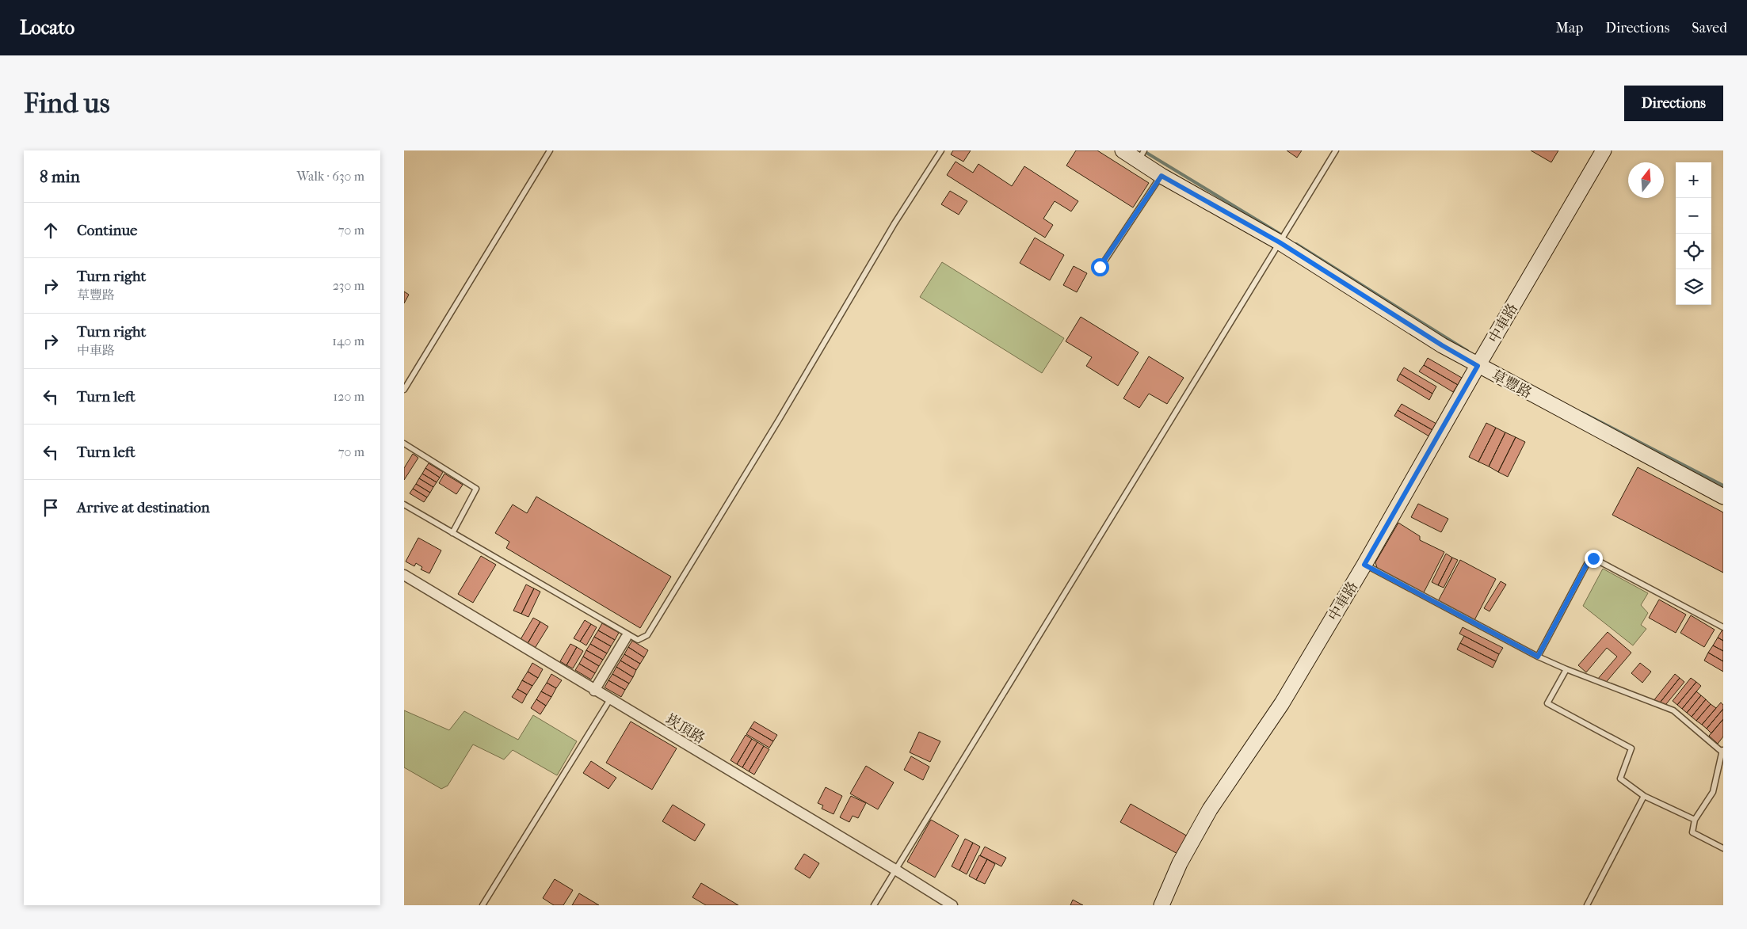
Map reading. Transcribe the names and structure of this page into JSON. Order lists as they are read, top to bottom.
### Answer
{
  "streets": {
    "street": ["中車路", "草豐路", "崁頂路"]
  },
  "crossings": [
    ["中車路", "草豐路"]
  ],
  "north": "top",
  "page": {
    "header": "Locato",
    "nav": ["Map", "Directions", "Saved"],
    "buttons": "Directions",
    "title": "Find us",
    "heading": ["8 min", "Walk · 630 m"],
    "map_buttons": ["+", "−"],
    "list": [
      ["Continue", "70 m"],
      ["Turn right", "草豐路", "230 m"],
      ["Turn right", "中車路", "140 m"],
      ["Turn left", "120 m"],
      ["Turn left", "70 m"],
      "Arrive at destination"
    ]
  }
}
